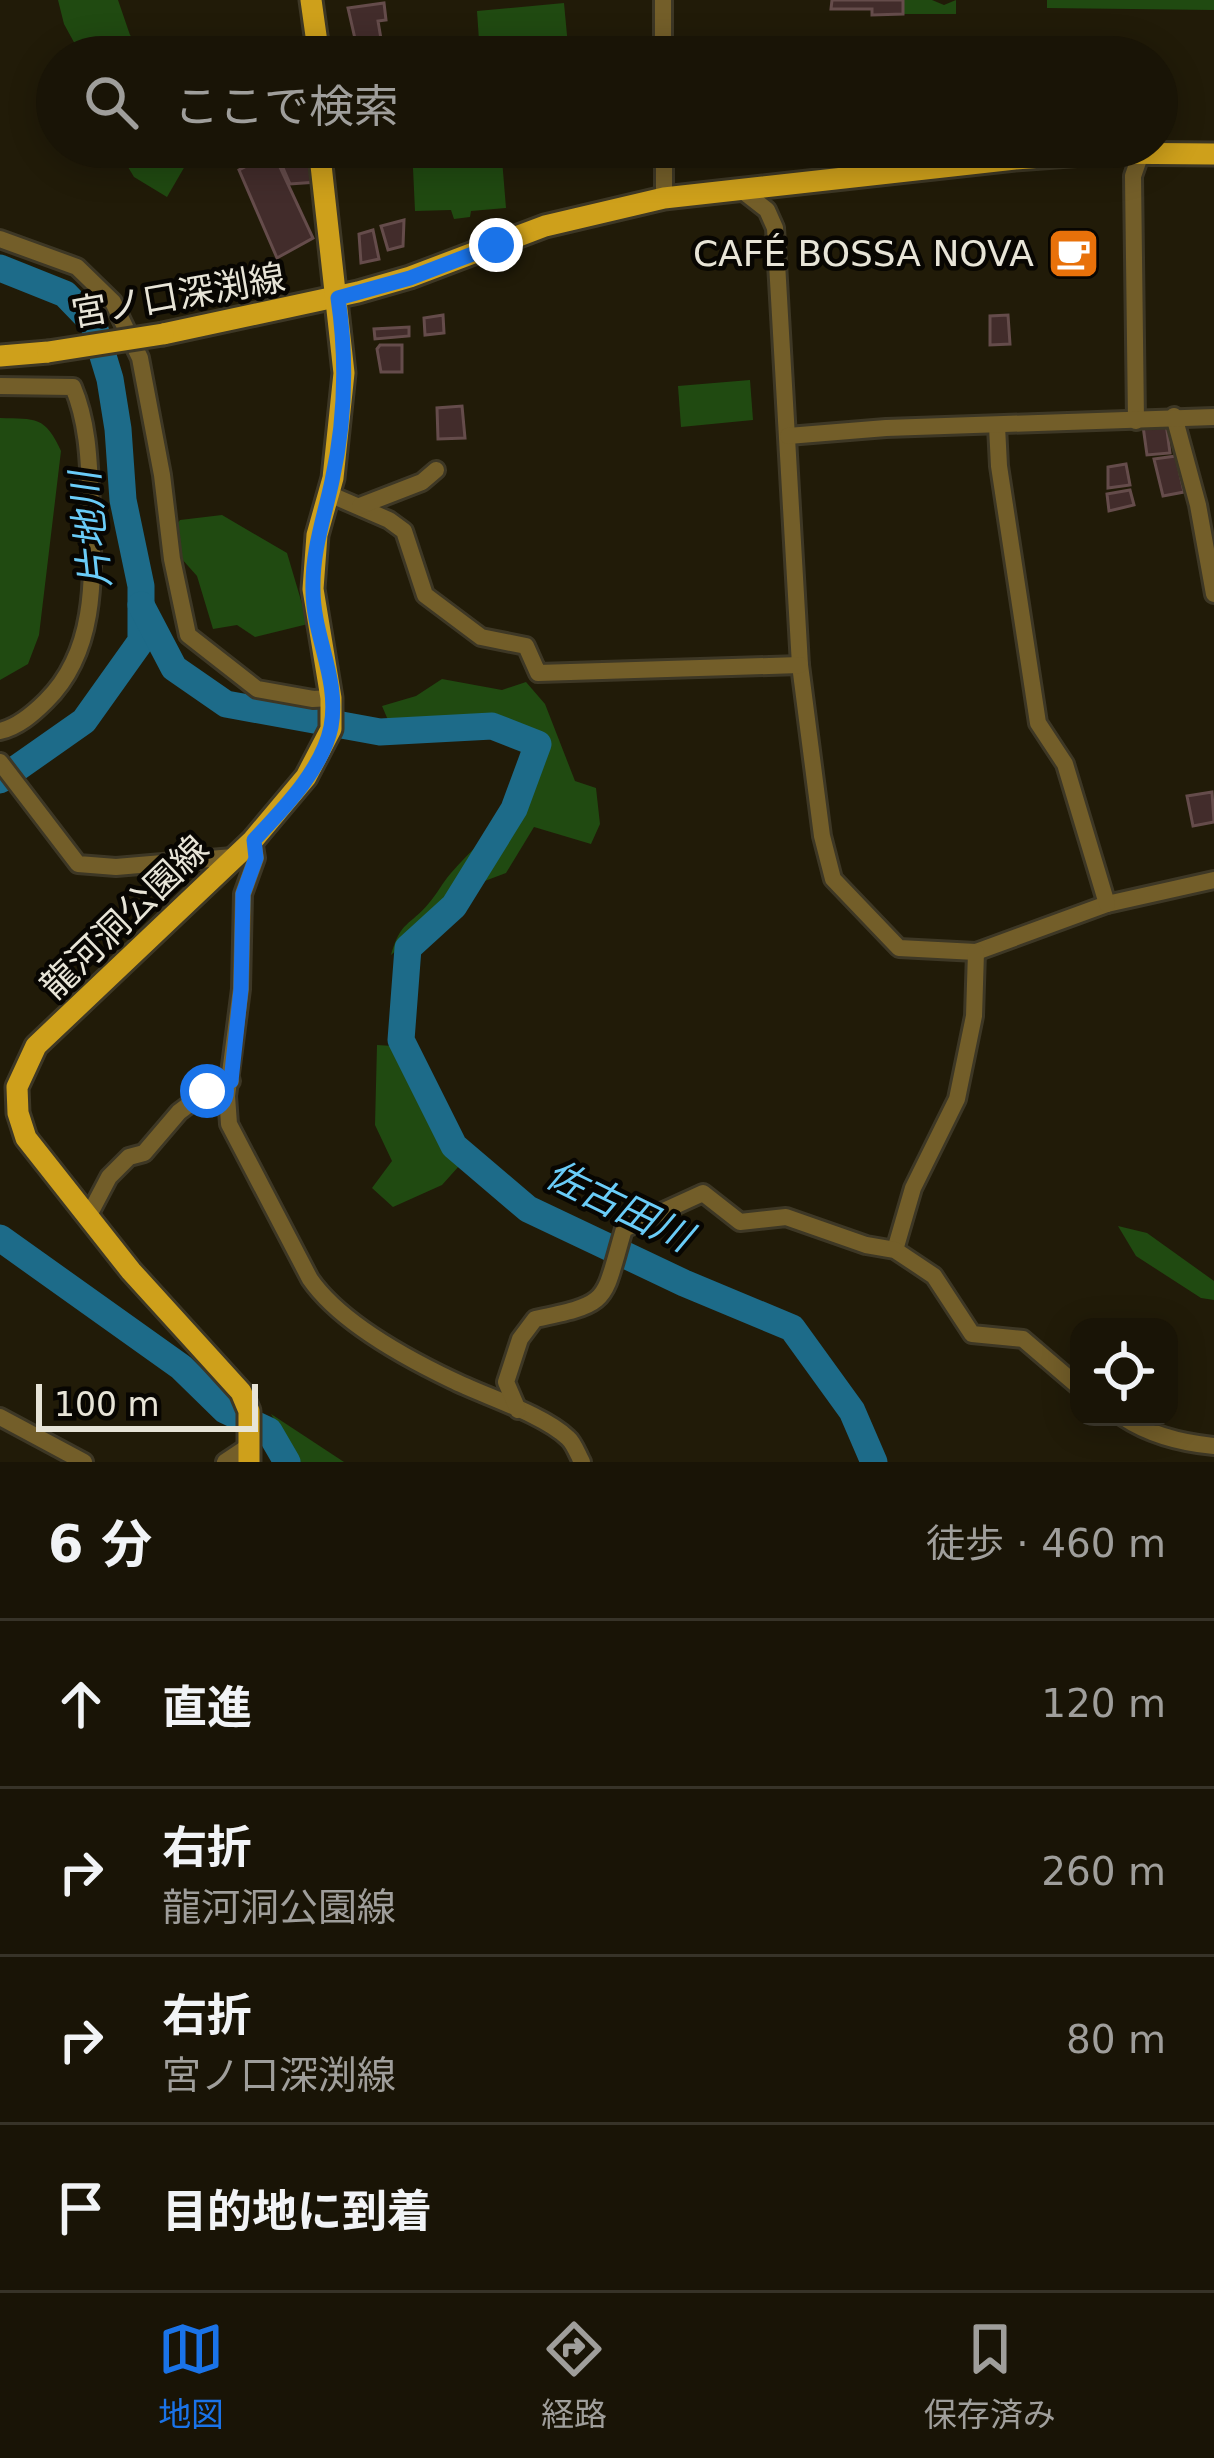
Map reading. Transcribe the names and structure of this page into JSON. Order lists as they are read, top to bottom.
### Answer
{
  "streets": {
    "main road": ["宮ノ口深渕線", "龍河洞公園線"]
  },
  "crossings": [
    ["宮ノ口深渕線", "龍河洞公園線"]
  ],
  "water": ["片地川", "佐古田川"],
  "places": {
    "cafe": ["CAFÉ BOSSA NOVA"]
  },
  "scale_bar": "100 m",
  "page": {
    "search": "ここで検索",
    "scale": "100 m",
    "heading": ["6 分", "徒歩 · 460 m"],
    "list": [
      ["直進", "120 m"],
      ["右折", "龍河洞公園線", "260 m"],
      ["右折", "宮ノ口深渕線", "80 m"],
      "目的地に到着"
    ],
    "nav": ["地図", "経路", "保存済み"]
  }
}
